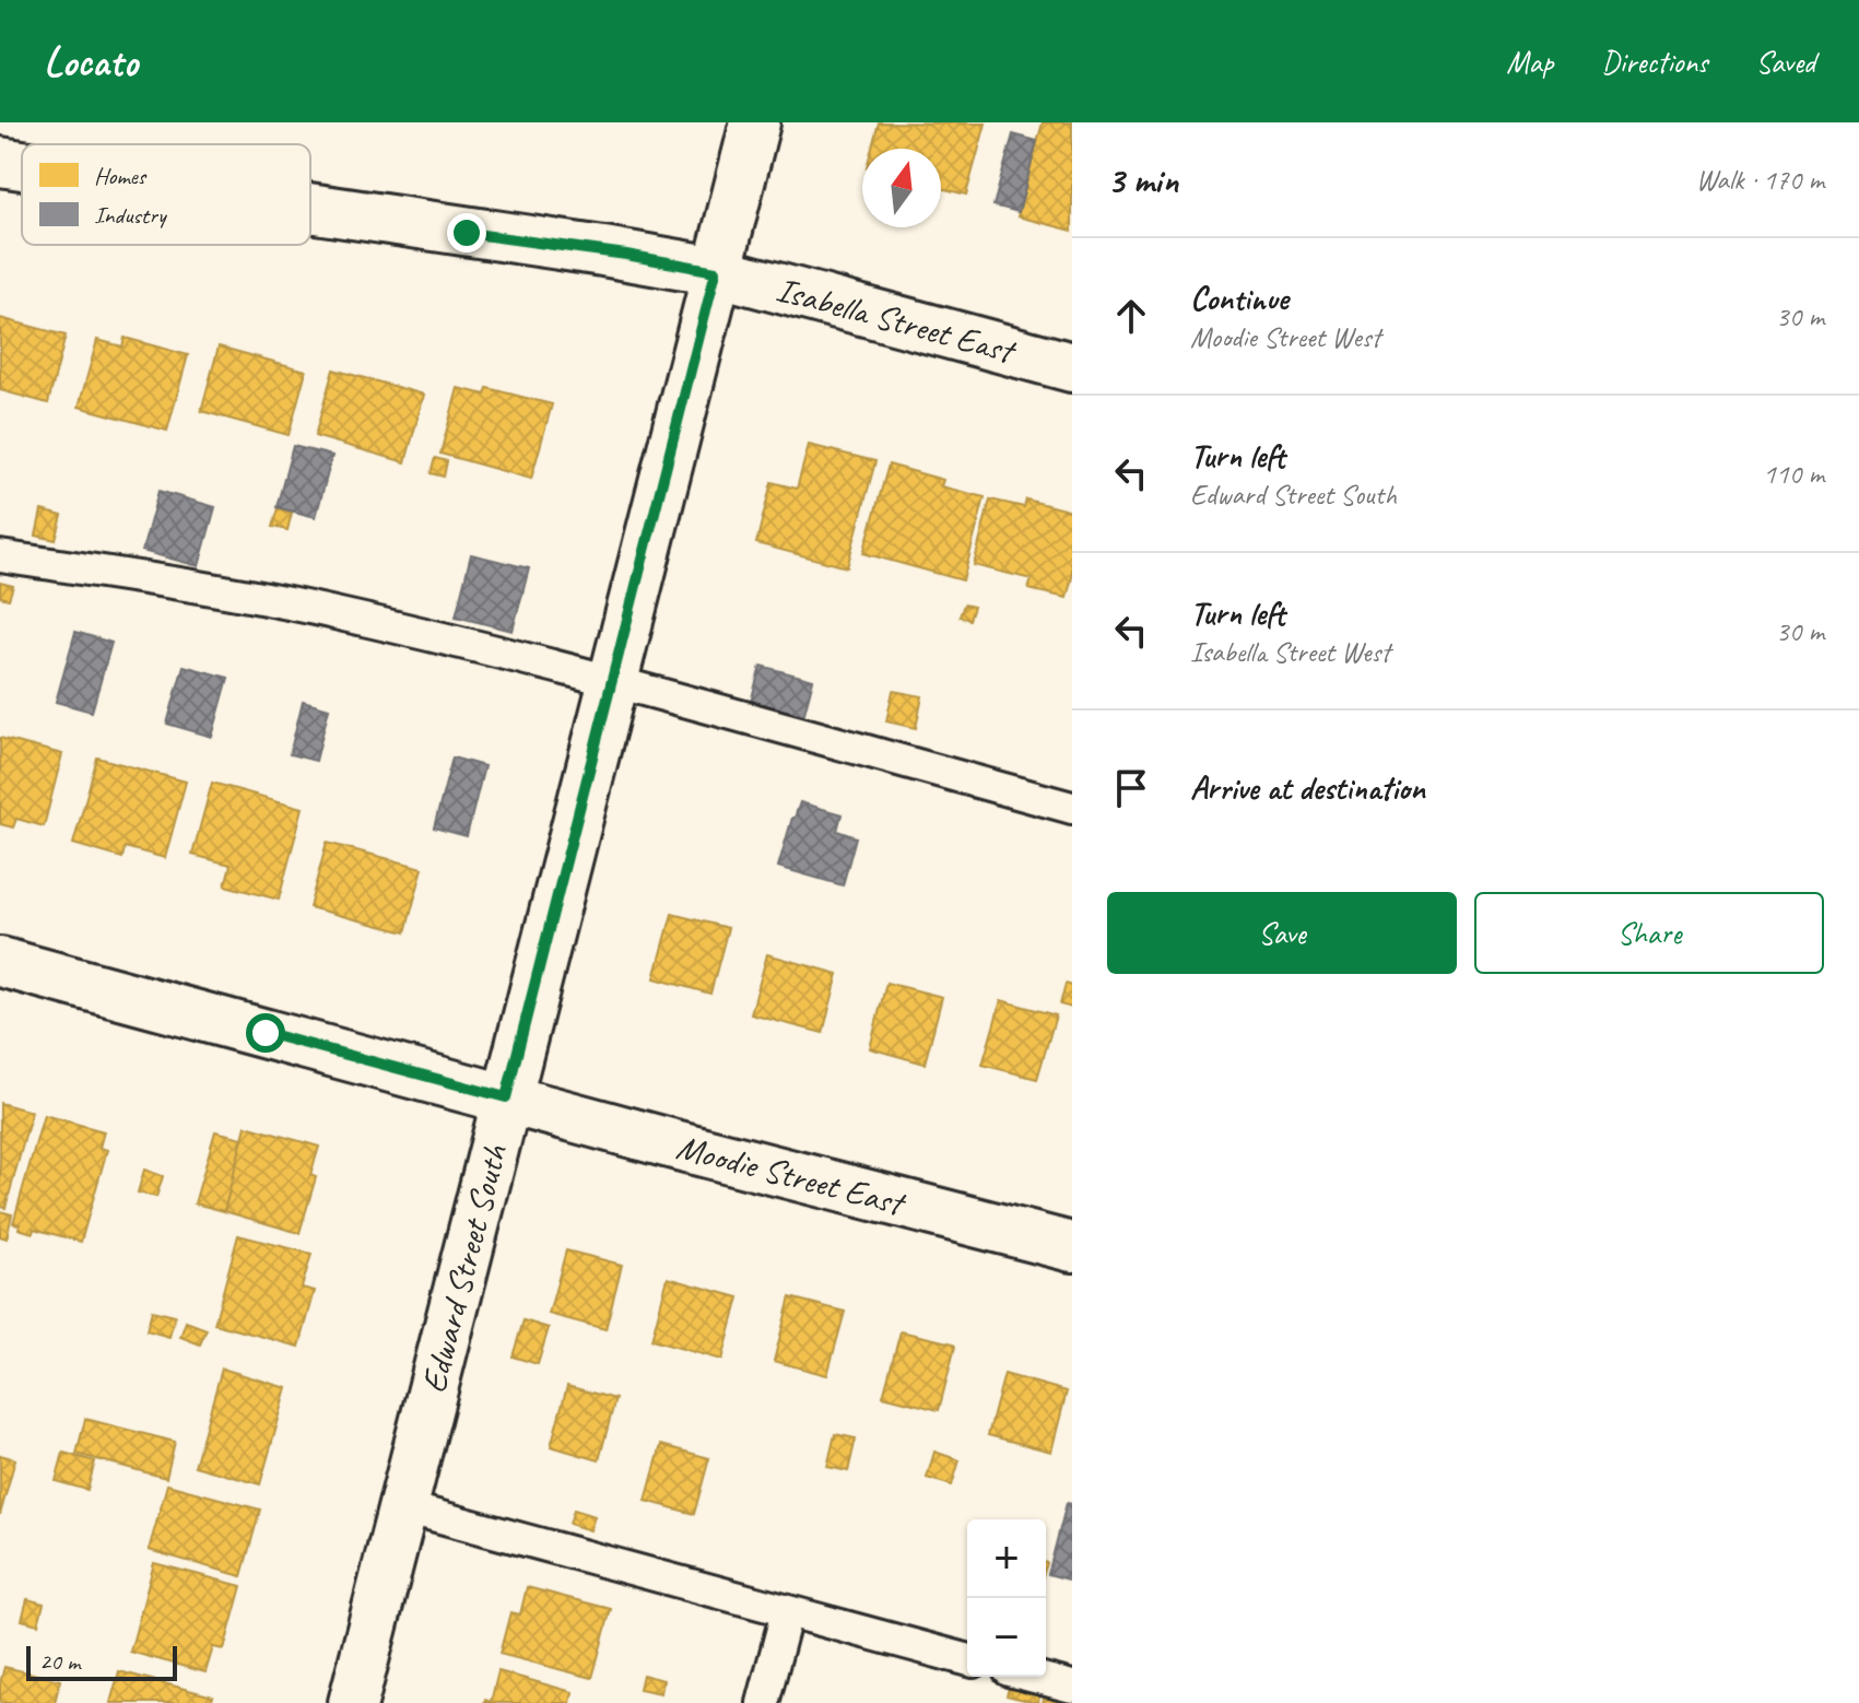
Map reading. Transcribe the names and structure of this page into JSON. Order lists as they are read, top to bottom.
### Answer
{
  "streets": {
    "street": ["Isabella Street East", "Moodie Street East", "Edward Street South"]
  },
  "crossings": [
    ["Isabella Street East", "Edward Street South"],
    ["Moodie Street East", "Edward Street South"]
  ],
  "legend": ["Homes", "Industry"],
  "scale_bar": "20 m",
  "north": "top",
  "page": {
    "header": "Locato",
    "nav": ["Map", "Directions", "Saved"],
    "heading": ["3 min", "Walk · 170 m"],
    "list": [
      ["Continue", "Moodie Street West", "30 m"],
      ["Turn left", "Edward Street South", "110 m"],
      ["Turn left", "Isabella Street West", "30 m"],
      "Arrive at destination"
    ],
    "buttons": ["Save", "Share"],
    "map_buttons": ["+", "−"],
    "scale": "20 m"
  }
}
